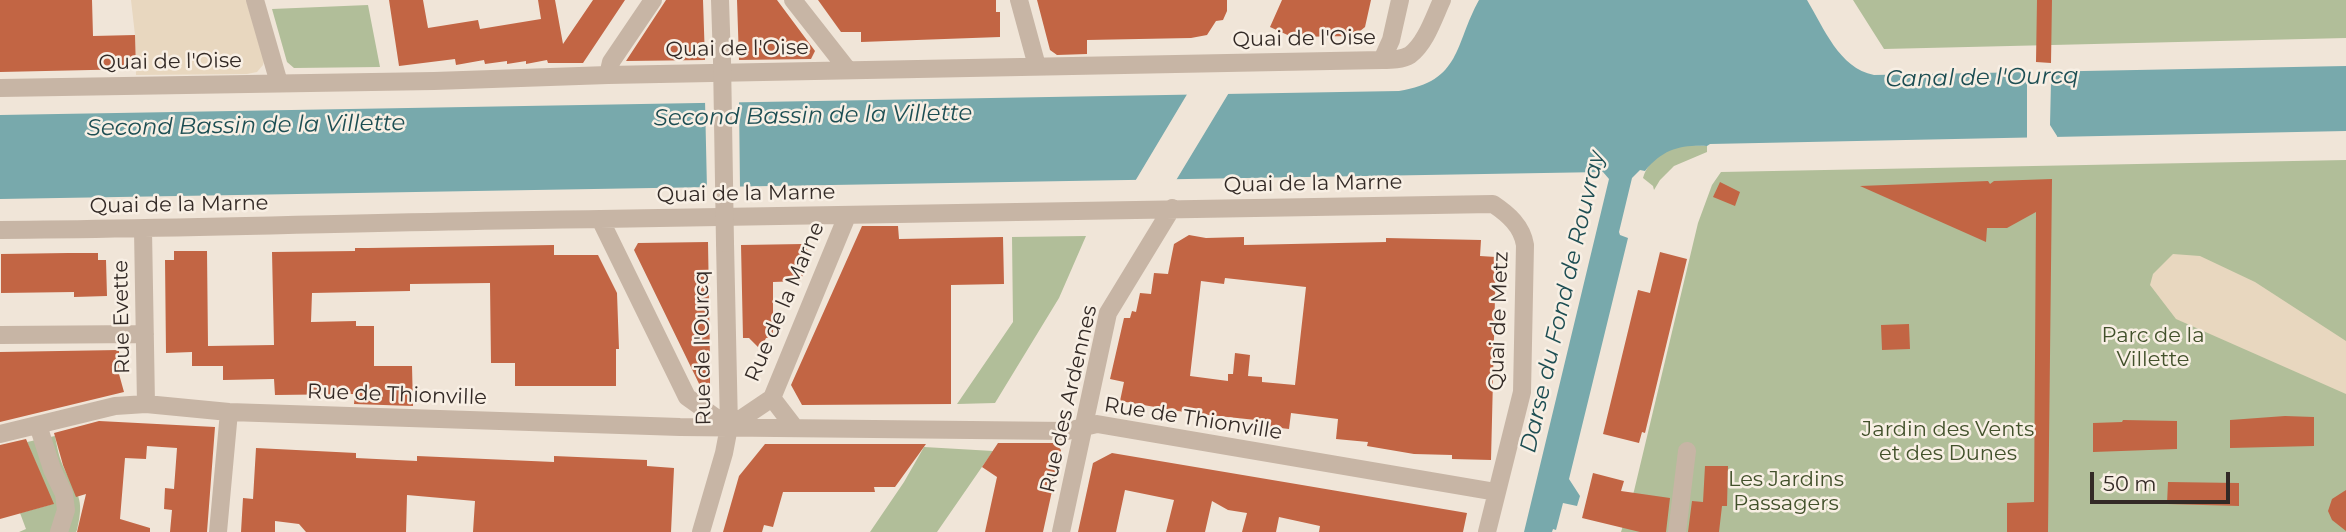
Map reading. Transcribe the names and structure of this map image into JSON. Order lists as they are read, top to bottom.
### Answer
{
  "streets": {
    "street": [
      "Quai de l'Oise",
      "Quai de la Marne",
      "Rue de la Marne",
      "Rue Evette",
      "Quai de Metz",
      "Rue de l'Ourcq",
      "Rue de Thionville",
      "Rue des Ardennes"
    ]
  },
  "crossings": [
    ["Quai de la Marne", "Rue de la Marne"],
    ["Quai de la Marne", "Rue Evette"],
    ["Quai de la Marne", "Quai de Metz"],
    ["Quai de la Marne", "Rue des Ardennes"],
    ["Rue de la Marne", "Rue de l'Ourcq"],
    ["Rue de la Marne", "Rue de Thionville"],
    ["Rue Evette", "Rue de Thionville"],
    ["Quai de Metz", "Rue de Thionville"],
    ["Rue de l'Ourcq", "Rue de Thionville"],
    ["Rue de Thionville", "Rue des Ardennes"]
  ],
  "water": ["Canal de l'Ourcq", "Second Bassin de la Villette", "Darse du Fond de Rouvray"],
  "parks": ["Parc de la Villette", "Jardin des Vents et des Dunes", "Les Jardins Passagers"],
  "scale_bar": "50 m"
}
